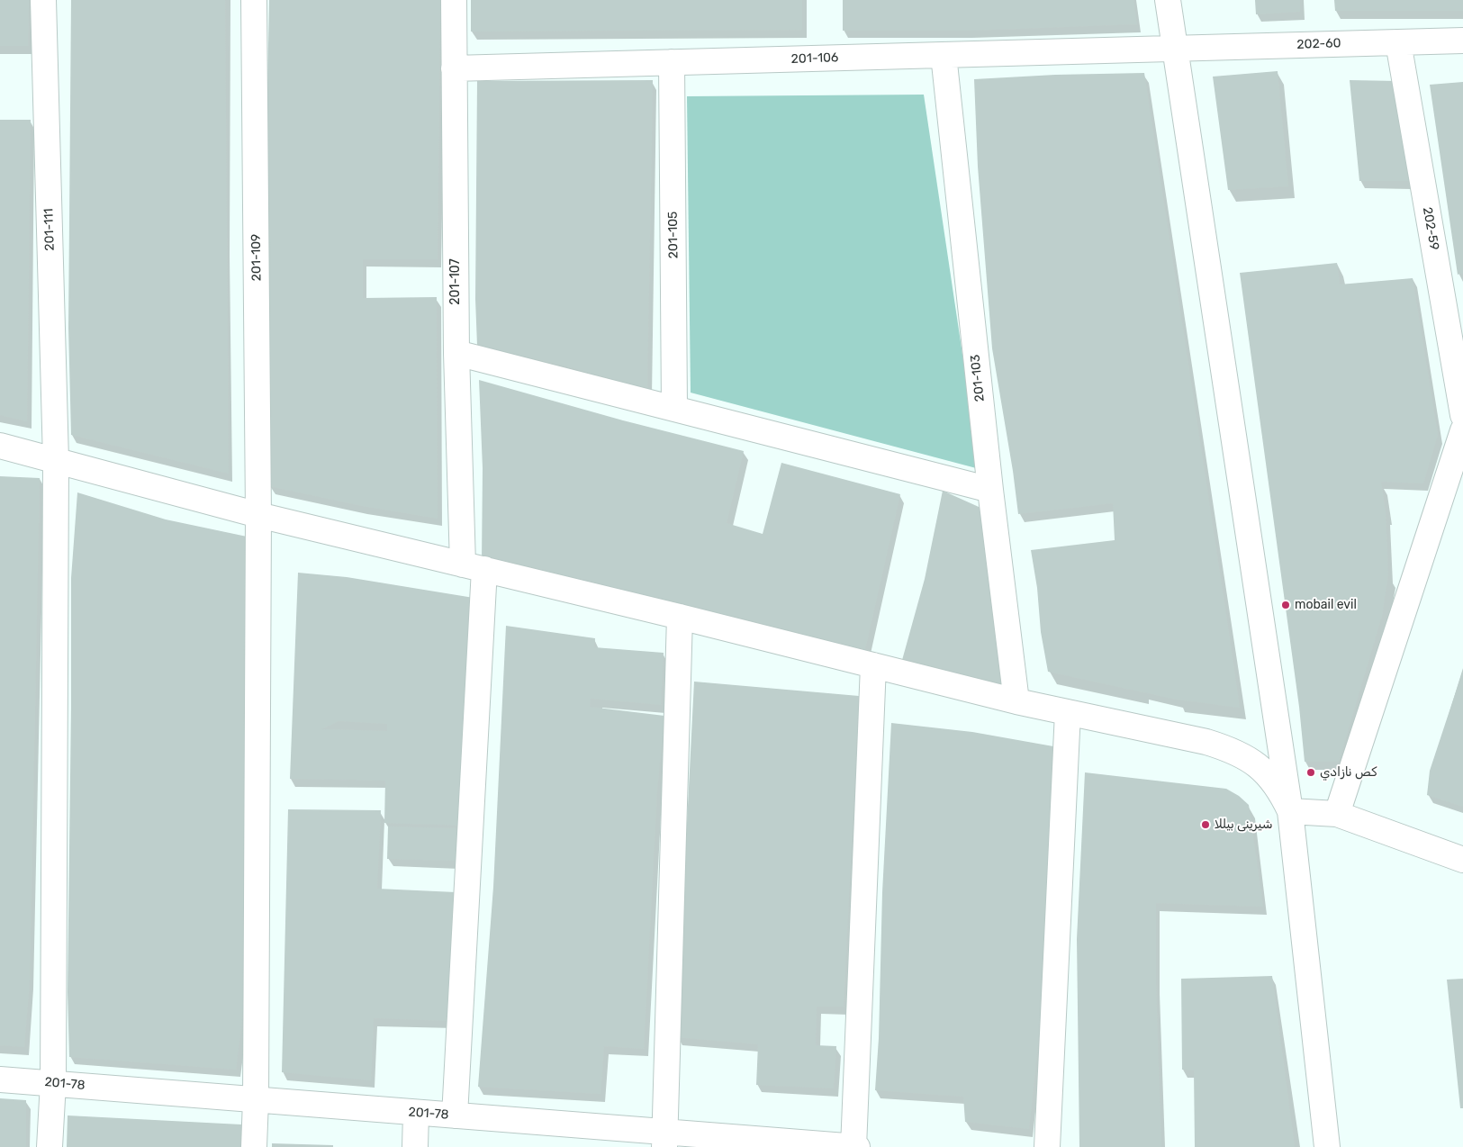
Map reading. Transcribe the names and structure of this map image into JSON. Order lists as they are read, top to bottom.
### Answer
{
  "streets": {
    "street": [
      "202-60",
      "201-106",
      "202-59",
      "201-111",
      "201-105",
      "201-109",
      "201-107",
      "201-103",
      "201-78"
    ]
  },
  "crossings": [
    ["202-60", "201-106"],
    ["202-60", "202-59"],
    ["201-106", "201-105"],
    ["201-106", "201-107"],
    ["201-106", "201-103"],
    ["201-111", "201-78"],
    ["201-109", "201-78"],
    ["201-107", "201-78"]
  ],
  "places": ["mobail evil", "كص نازادي", "شيرينی بیللا"]
}
